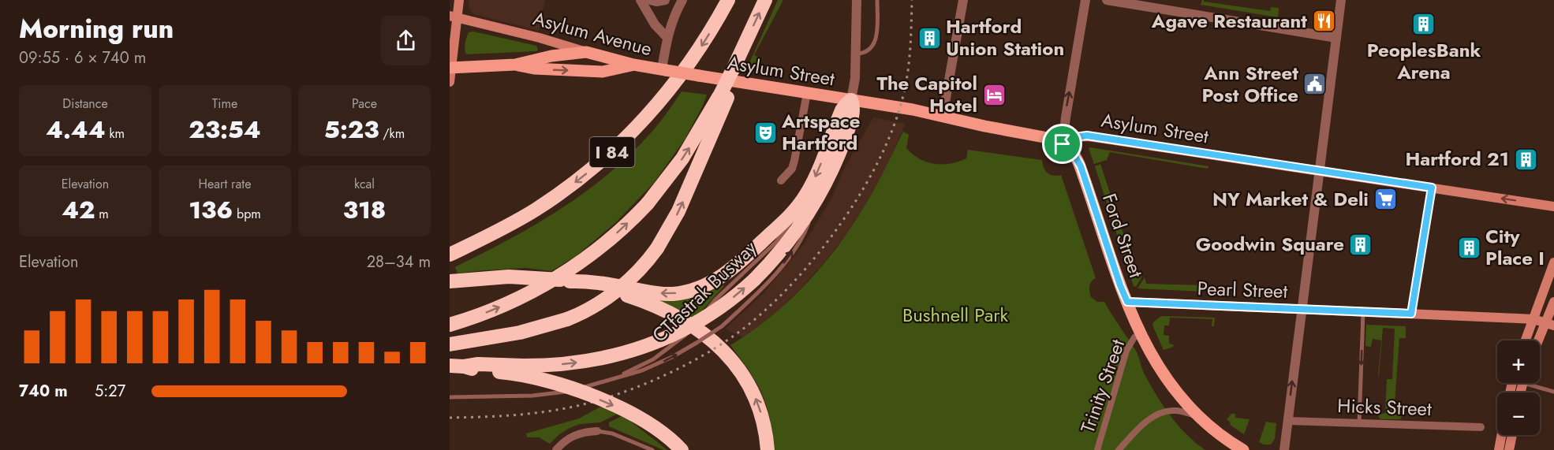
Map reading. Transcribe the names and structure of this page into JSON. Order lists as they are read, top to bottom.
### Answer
{
  "streets": {
    "highway": ["I 84"],
    "main road": [
      "Asylum Avenue",
      "Asylum Street",
      "Ford Street",
      "Pearl Street"
    ],
    "street": ["Trinity Street", "Hicks Street"],
    "lane": ["CTfastrak Busway"]
  },
  "crossings": [
    ["Asylum Avenue", "Asylum Street"],
    ["Asylum Street", "Ford Street"],
    ["Ford Street", "Pearl Street"],
    ["Ford Street", "Trinity Street"]
  ],
  "parks": ["Bushnell Park"],
  "places": {
    "restaurant": ["Agave Restaurant"],
    "building": [
      "PeoplesBank Arena",
      "Hartford Union Station",
      "Hartford 21",
      "Goodwin Square",
      "City Place I"
    ],
    "public building": ["Ann Street Post Office"],
    "hotel": ["The Capitol Hotel"],
    "theatre": ["Artspace Hartford"],
    "supermarket": ["NY Market & Deli"]
  },
  "page": {
    "heading": ["Morning run", "09:55 · 6 × 740 m"],
    "stats": [
      ["Distance", "4.44 km"],
      ["Time", "23:54"],
      ["Pace", "5:23 /km"],
      ["Elevation", "42 m"],
      ["Heart rate", "136 bpm"],
      ["kcal", "318"]
    ],
    "chart": ["Elevation", "28–34 m"],
    "map_buttons": ["+", "−"],
    "list": [
      {
        "name": "740 m",
        "note": "5:27"
      }
    ]
  }
}
